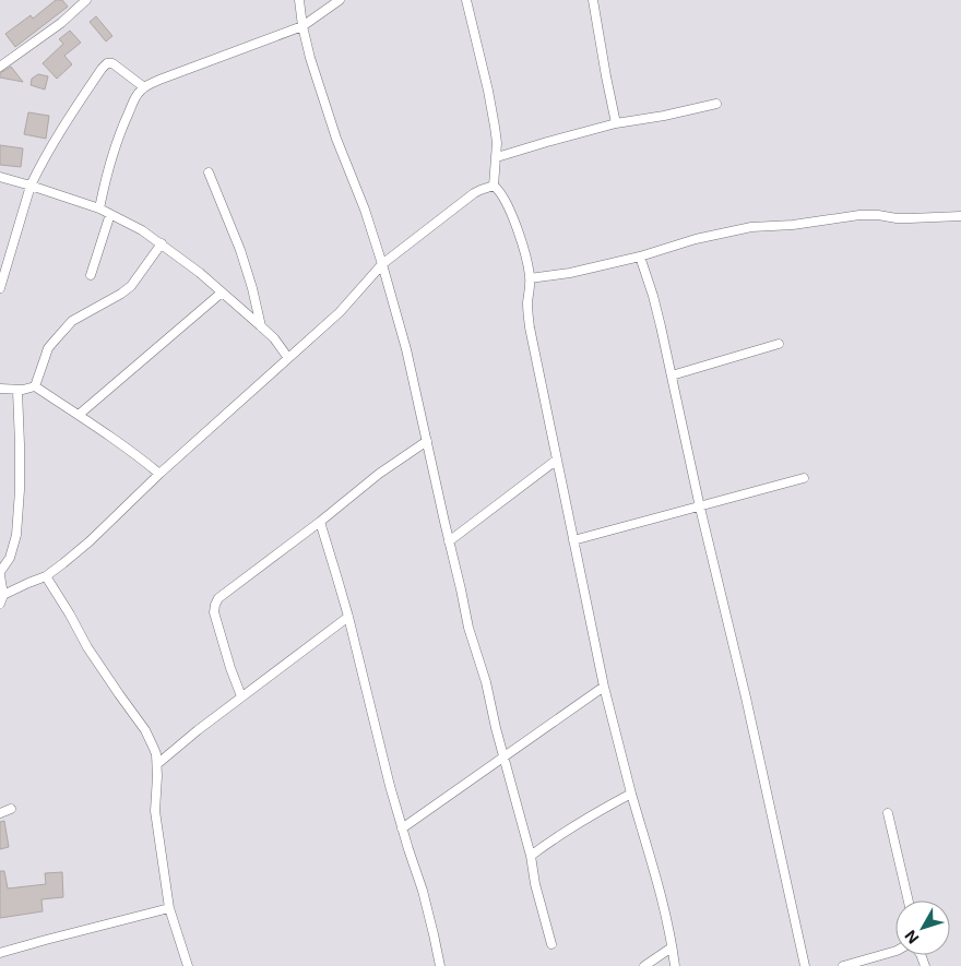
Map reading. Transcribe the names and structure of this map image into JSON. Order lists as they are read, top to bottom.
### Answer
{
  "north": "bottom left"
}
